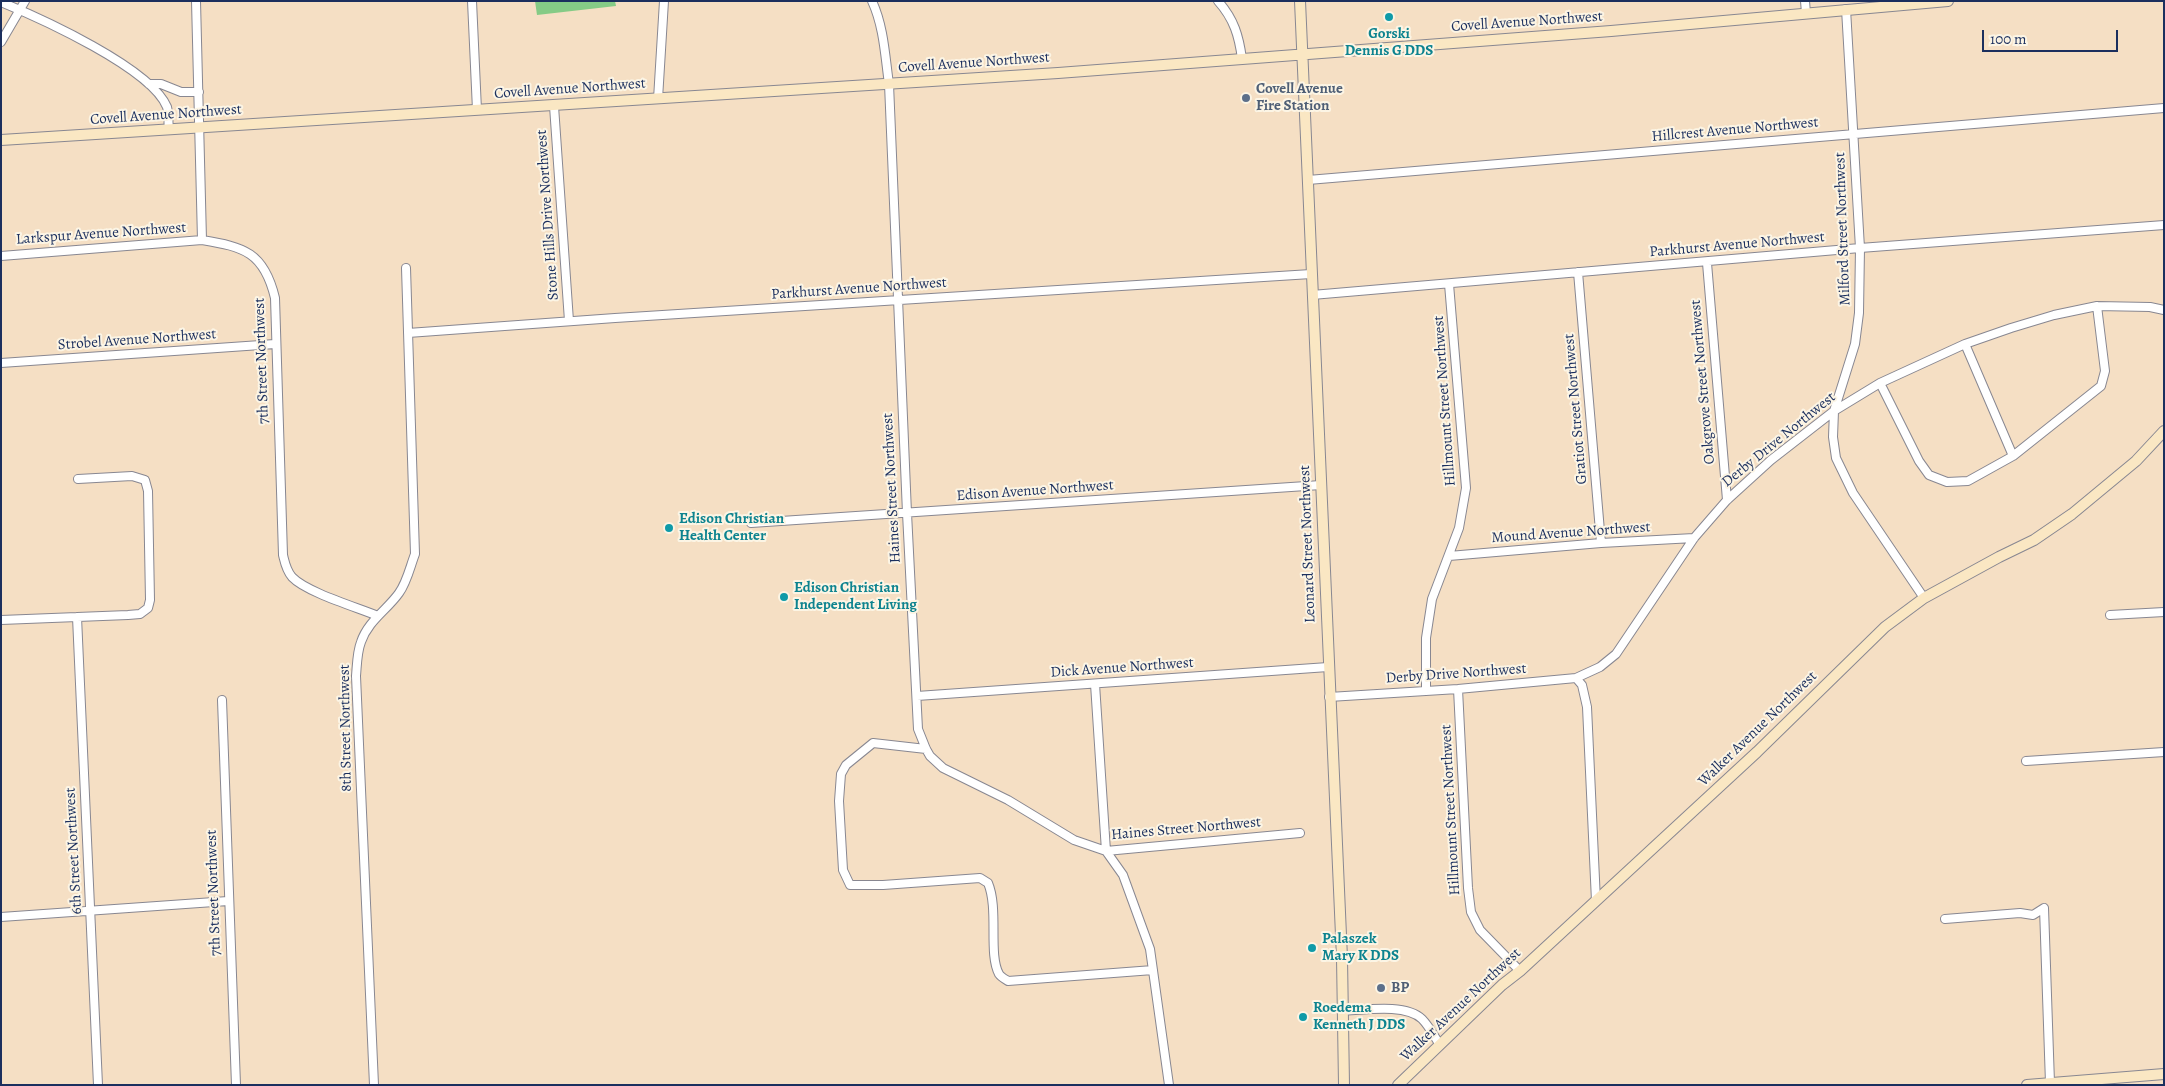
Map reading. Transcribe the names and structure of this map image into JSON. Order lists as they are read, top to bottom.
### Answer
{
  "streets": {
    "main road": ["Covell Avenue Northwest", "Leonard Street Northwest", "Walker Avenue Northwest"],
    "street": [
      "Hillcrest Avenue Northwest",
      "Stone Hills Drive Northwest",
      "Milford Street Northwest",
      "Larkspur Avenue Northwest",
      "Parkhurst Avenue Northwest",
      "Strobel Avenue Northwest",
      "7th Street Northwest",
      "Oakgrove Street Northwest",
      "Hillmount Street Northwest",
      "Gratiot Street Northwest",
      "Derby Drive Northwest",
      "Haines Street Northwest",
      "Edison Avenue Northwest",
      "Mound Avenue Northwest",
      "Dick Avenue Northwest",
      "8th Street Northwest",
      "6th Street Northwest"
    ]
  },
  "crossings": [
    ["Covell Avenue Northwest", "Stone Hills Drive Northwest"],
    ["Covell Avenue Northwest", "Milford Street Northwest"],
    ["Covell Avenue Northwest", "Haines Street Northwest"],
    ["Covell Avenue Northwest", "Leonard Street Northwest"],
    ["Hillcrest Avenue Northwest", "Milford Street Northwest"],
    ["Hillcrest Avenue Northwest", "Leonard Street Northwest"],
    ["Stone Hills Drive Northwest", "Parkhurst Avenue Northwest"],
    ["Milford Street Northwest", "Parkhurst Avenue Northwest"],
    ["Milford Street Northwest", "Derby Drive Northwest"],
    ["Milford Street Northwest", "Walker Avenue Northwest"],
    ["Larkspur Avenue Northwest", "7th Street Northwest"],
    ["Parkhurst Avenue Northwest", "Oakgrove Street Northwest"],
    ["Parkhurst Avenue Northwest", "Hillmount Street Northwest"],
    ["Parkhurst Avenue Northwest", "Gratiot Street Northwest"],
    ["Parkhurst Avenue Northwest", "Haines Street Northwest"],
    ["Parkhurst Avenue Northwest", "Leonard Street Northwest"],
    ["Parkhurst Avenue Northwest", "8th Street Northwest"],
    ["Strobel Avenue Northwest", "7th Street Northwest"],
    ["7th Street Northwest", "8th Street Northwest"],
    ["Oakgrove Street Northwest", "Derby Drive Northwest"],
    ["Hillmount Street Northwest", "Derby Drive Northwest"],
    ["Hillmount Street Northwest", "Mound Avenue Northwest"],
    ["Hillmount Street Northwest", "Walker Avenue Northwest"],
    ["Gratiot Street Northwest", "Mound Avenue Northwest"],
    ["Derby Drive Northwest", "Mound Avenue Northwest"],
    ["Derby Drive Northwest", "Leonard Street Northwest"],
    ["Haines Street Northwest", "Edison Avenue Northwest"],
    ["Haines Street Northwest", "Dick Avenue Northwest"],
    ["Edison Avenue Northwest", "Leonard Street Northwest"],
    ["Leonard Street Northwest", "Dick Avenue Northwest"]
  ],
  "places": [
    "Gorski Dennis G DDS",
    "Covell Avenue Fire Station",
    "Edison Christian Health Center",
    "Edison Christian Independent Living",
    "Palaszek Mary K DDS",
    "BP",
    "Roedema Kenneth J DDS"
  ],
  "scale_bar": "100 m"
}
